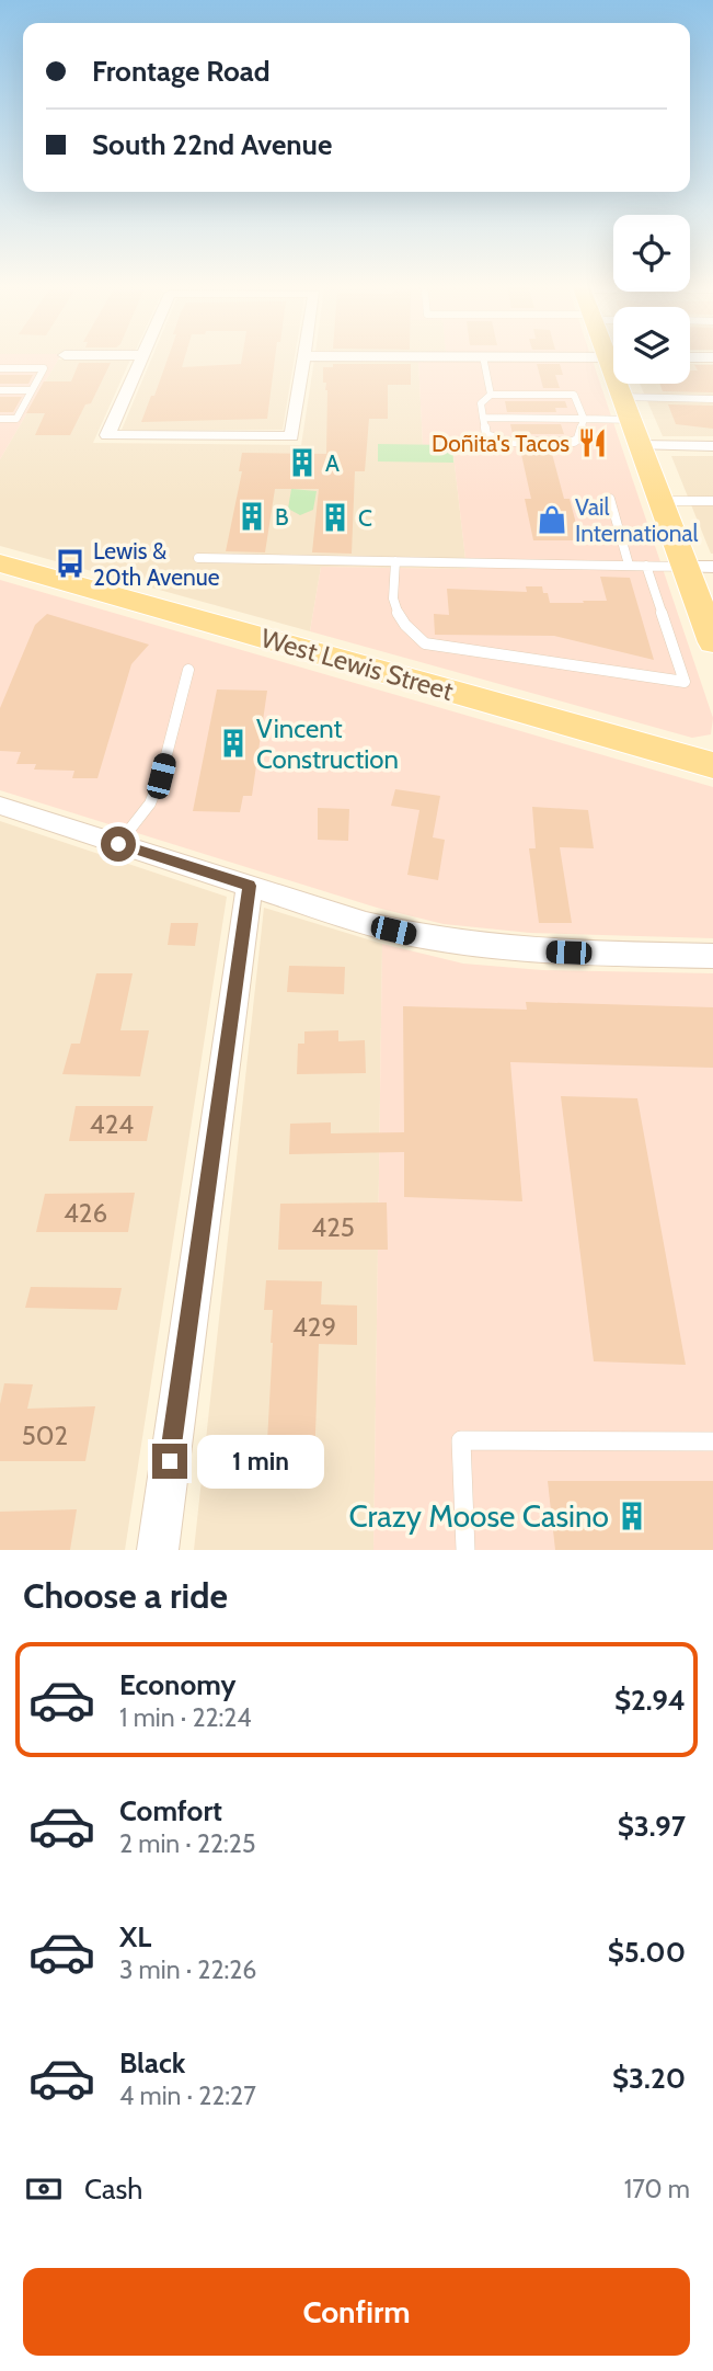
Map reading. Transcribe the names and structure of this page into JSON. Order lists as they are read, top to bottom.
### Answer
{
  "streets": {
    "main road": ["West Lewis Street"]
  },
  "places": {
    "restaurant": ["Doñita's Tacos"],
    "building": [
      "A",
      "B",
      "C",
      "Vincent Construction",
      "Crazy Moose Casino"
    ],
    "shop": ["Vail International"],
    "bus stop": ["Lewis & 20th Avenue"]
  },
  "house_numbers": [
    "424",
    "426",
    "425",
    "429",
    "502"
  ],
  "page": {
    "banner": ["Frontage Road", "South 22nd Avenue"],
    "bubble": "1 min",
    "heading": "Choose a ride",
    "list": [
      {
        "name": "Economy",
        "note": "1 min · 22:24",
        "value": "$2.94"
      },
      {
        "name": "Comfort",
        "note": "2 min · 22:25",
        "value": "$3.97"
      },
      {
        "name": "XL",
        "note": "3 min · 22:26",
        "value": "$5.00"
      },
      {
        "name": "Black",
        "note": "4 min · 22:27",
        "value": "$3.20"
      }
    ],
    "pay": ["Cash", "170 m"],
    "buttons": "Confirm"
  }
}
